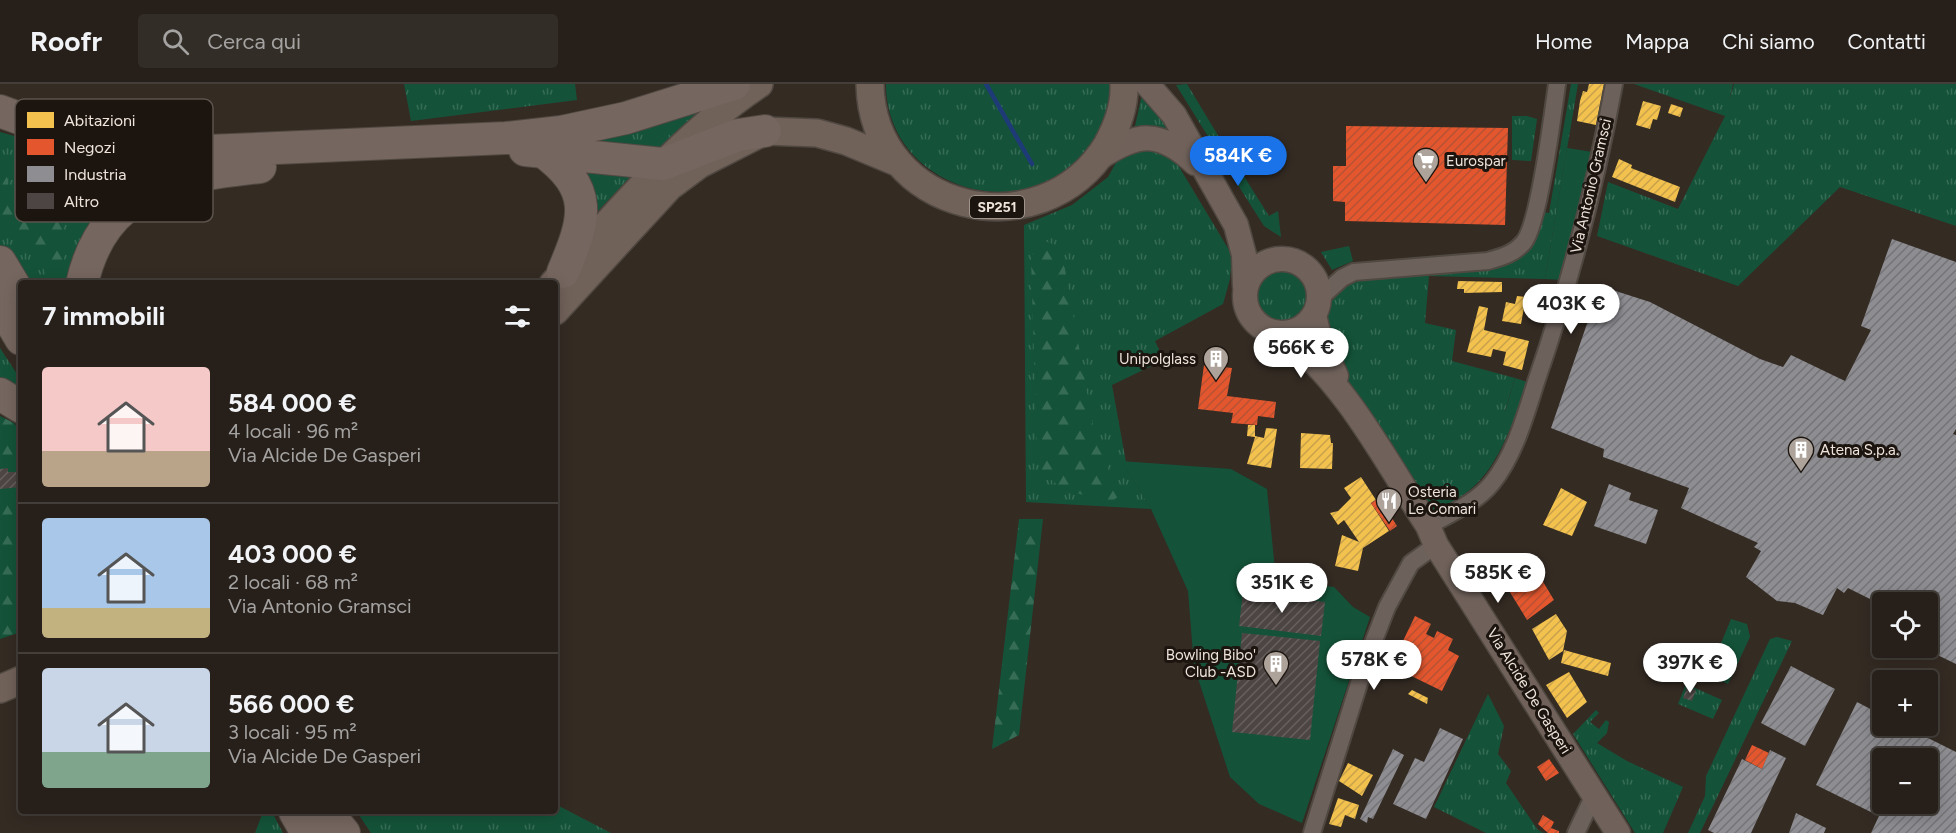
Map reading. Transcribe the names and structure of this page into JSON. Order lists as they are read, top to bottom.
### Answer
{
  "streets": {
    "main road": ["SP251", "Via Alcide De Gasperi"],
    "street": ["Via Antonio Gramsci"]
  },
  "crossings": [
    ["Via Antonio Gramsci", "Via Alcide De Gasperi"]
  ],
  "places": {
    "supermarket": ["Eurospar"],
    "building": ["Unipolglass", "Atena S.p.a.", "Bowling Bibo' Club -ASD"],
    "restaurant": ["Osteria Le Comari"]
  },
  "legend": [
    "Abitazioni",
    "Negozi",
    "Industria",
    "Altro"
  ],
  "page": {
    "header": "Roofr",
    "search": "Cerca qui",
    "nav": [
      "Home",
      "Mappa",
      "Chi siamo",
      "Contatti"
    ],
    "price": [
      "584K €",
      "403K €",
      "566K €",
      "585K €",
      "351K €",
      "578K €",
      "397K €"
    ],
    "heading": "7 immobili",
    "list": [
      {
        "name": "584 000 €",
        "note": "4 locali · 96 m² · Via Alcide De Gasperi"
      },
      {
        "name": "403 000 €",
        "note": "2 locali · 68 m² · Via Antonio Gramsci"
      },
      {
        "name": "566 000 €",
        "note": "3 locali · 95 m² · Via Alcide De Gasperi"
      }
    ],
    "map_buttons": ["+", "−"]
  }
}
